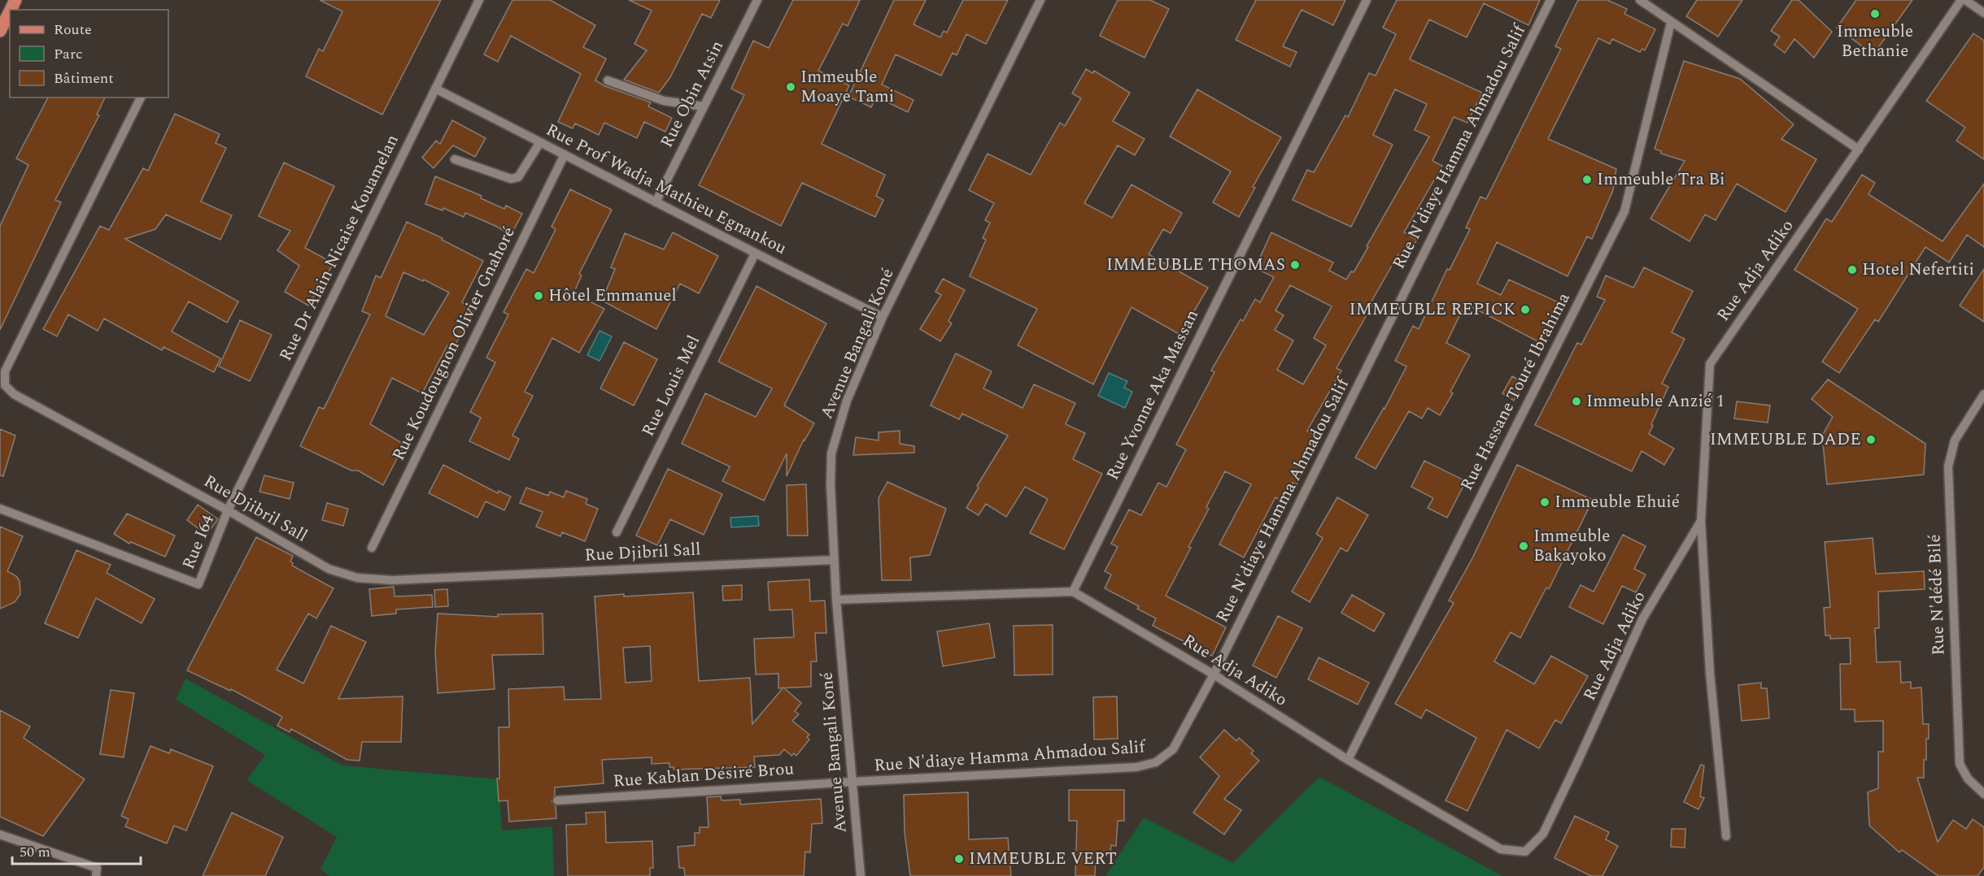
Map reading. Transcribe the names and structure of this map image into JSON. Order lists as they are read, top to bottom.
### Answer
{
  "streets": {
    "street": [
      "Rue Obin Atsin",
      "Rue N'diaye Hamma Ahmadou Salif",
      "Rue Prof Wadja Mathieu Egnankou",
      "Rue Dr Alain Nicaise Kouamelan",
      "Rue Adja Adiko",
      "Rue Koudougnon Olivier Gnahoré",
      "Avenue Bangali Koné",
      "Rue Louis Mel",
      "Rue Hassane Touré Ibrahima",
      "Rue Yvonne Aka Massan",
      "Rue Djibril Sall",
      "Rue I64",
      "Rue N'dédé Bilé",
      "Rue Kablan Désiré Brou"
    ]
  },
  "crossings": [
    ["Rue Obin Atsin", "Rue Prof Wadja Mathieu Egnankou"],
    ["Rue N'diaye Hamma Ahmadou Salif", "Rue Adja Adiko"],
    ["Rue N'diaye Hamma Ahmadou Salif", "Avenue Bangali Koné"],
    ["Rue N'diaye Hamma Ahmadou Salif", "Rue Kablan Désiré Brou"],
    ["Rue Prof Wadja Mathieu Egnankou", "Rue Dr Alain Nicaise Kouamelan"],
    ["Rue Prof Wadja Mathieu Egnankou", "Rue Koudougnon Olivier Gnahoré"],
    ["Rue Prof Wadja Mathieu Egnankou", "Avenue Bangali Koné"],
    ["Rue Prof Wadja Mathieu Egnankou", "Rue Louis Mel"],
    ["Rue Dr Alain Nicaise Kouamelan", "Rue Djibril Sall"],
    ["Rue Dr Alain Nicaise Kouamelan", "Rue I64"],
    ["Rue Adja Adiko", "Rue Hassane Touré Ibrahima"],
    ["Rue Adja Adiko", "Rue Yvonne Aka Massan"],
    ["Avenue Bangali Koné", "Rue Djibril Sall"],
    ["Avenue Bangali Koné", "Rue Kablan Désiré Brou"],
    ["Rue Djibril Sall", "Rue I64"]
  ],
  "places": [
    "Immeuble Bethanie",
    "Immeuble Moaye Tami",
    "Immeuble Tra Bi",
    "IMMEUBLE THOMAS",
    "Hotel Nefertiti",
    "Hôtel Emmanuel",
    "IMMEUBLE REPICK",
    "Immeuble Anzié 1",
    "IMMEUBLE DADE",
    "Immeuble Ehuié",
    "Immeuble Bakayoko",
    "IMMEUBLE VERT"
  ],
  "legend": ["Route", "Parc", "Bâtiment"],
  "scale_bar": "50 m"
}
